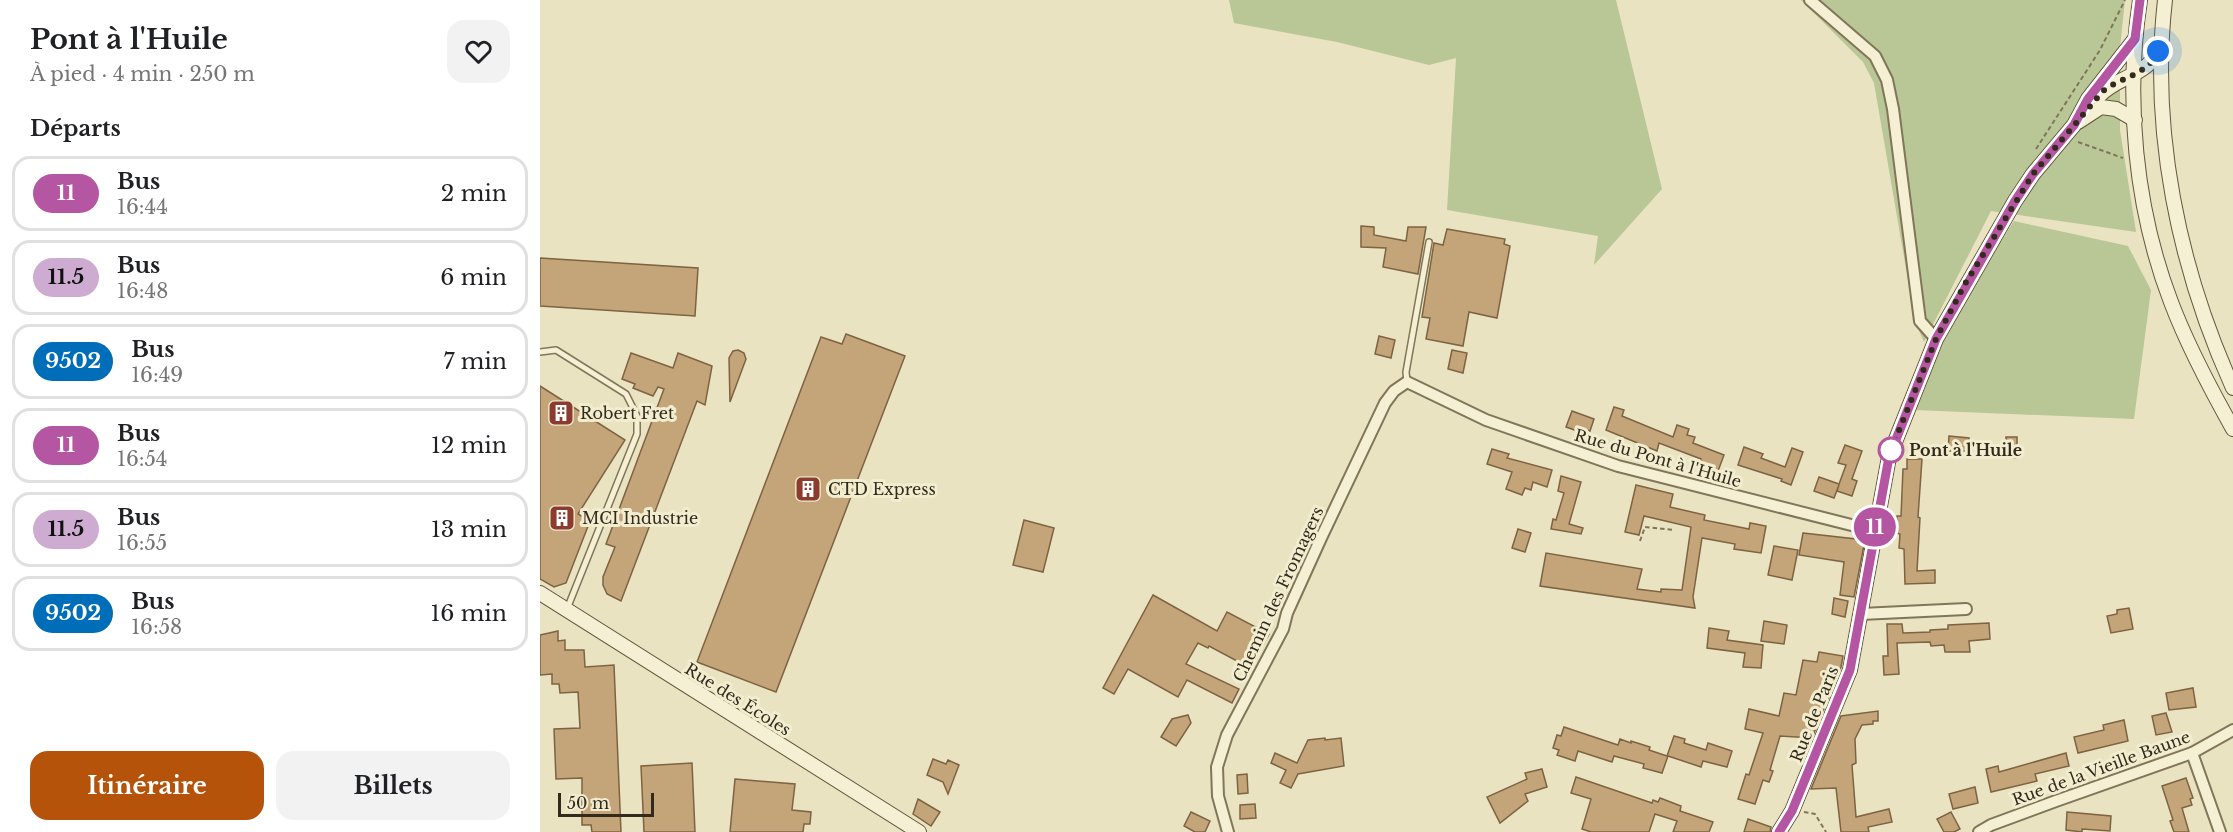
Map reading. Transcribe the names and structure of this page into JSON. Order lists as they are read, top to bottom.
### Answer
{
  "streets": {
    "street": [
      "Rue du Pont à l'Huile",
      "Chemin des Fromagers",
      "Rue des Écoles",
      "Rue de Paris",
      "Rue de la Vieille Baune"
    ]
  },
  "crossings": [
    ["Rue du Pont à l'Huile", "Chemin des Fromagers"],
    ["Rue du Pont à l'Huile", "Rue de Paris"]
  ],
  "places": {
    "building": ["Robert Fret", "CTD Express", "MCI Industrie"],
    "other": ["Pont à l'Huile"]
  },
  "lines": ["bus line 11"],
  "scale_bar": "50 m",
  "page": {
    "heading": [
      ["Pont à l'Huile", "À pied · 4 min · 250 m"],
      "Départs"
    ],
    "on_map": "11",
    "list": [
      {
        "mark": "11",
        "name": "Bus",
        "note": "16:44",
        "value": "2 min"
      },
      {
        "mark": "11.5",
        "name": "Bus",
        "note": "16:48",
        "value": "6 min"
      },
      {
        "mark": "9502",
        "name": "Bus",
        "note": "16:49",
        "value": "7 min"
      },
      {
        "mark": "11",
        "name": "Bus",
        "note": "16:54",
        "value": "12 min"
      },
      {
        "mark": "11.5",
        "name": "Bus",
        "note": "16:55",
        "value": "13 min"
      },
      {
        "mark": "9502",
        "name": "Bus",
        "note": "16:58",
        "value": "16 min"
      }
    ],
    "buttons": ["Itinéraire", "Billets"],
    "scale": "50 m"
  }
}
